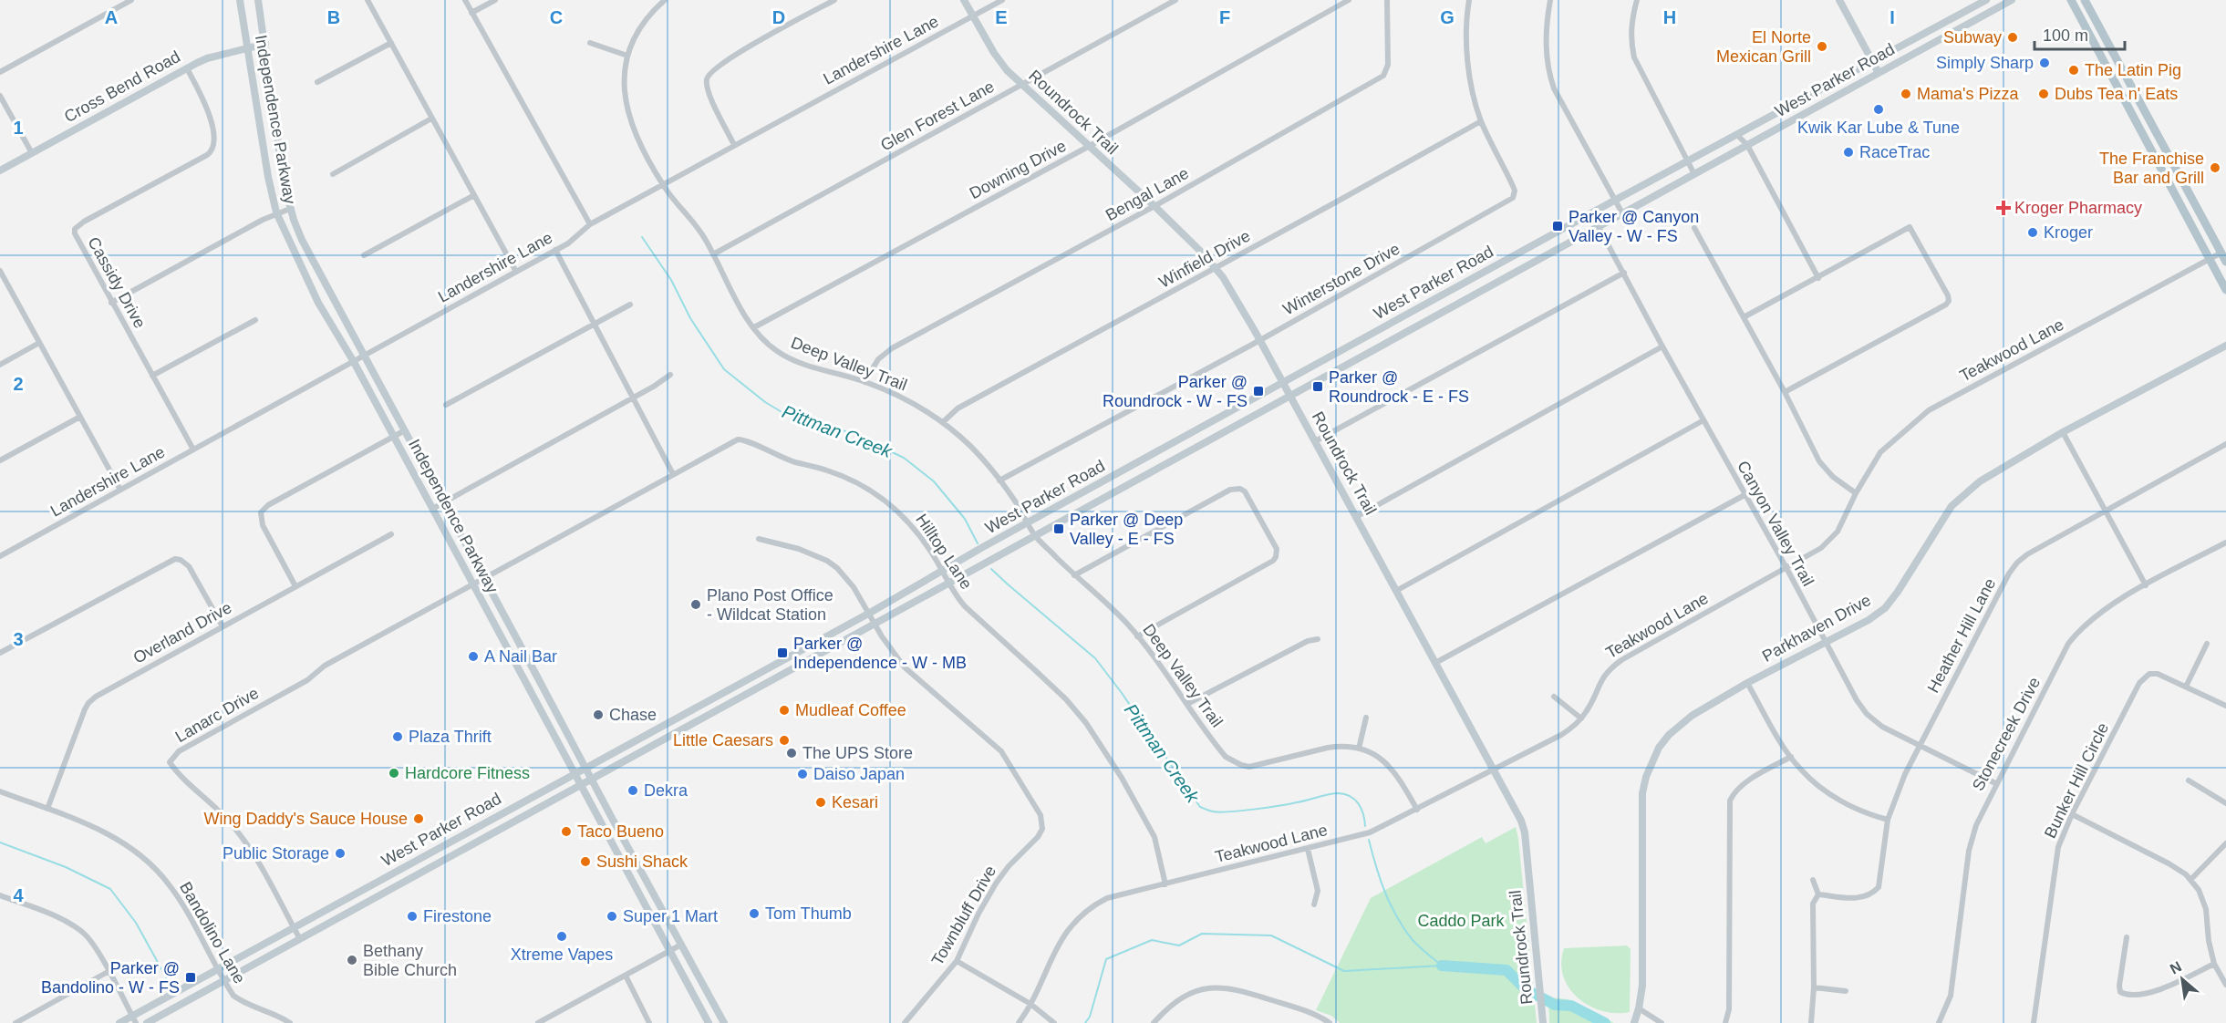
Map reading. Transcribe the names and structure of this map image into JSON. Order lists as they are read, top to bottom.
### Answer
{
  "streets": {
    "main road": [
      "West Parker Road",
      "Cross Bend Road",
      "Roundrock Trail",
      "Independence Parkway",
      "Parkhaven Drive"
    ],
    "street": [
      "Landershire Lane",
      "Glen Forest Lane",
      "Downing Drive",
      "Bengal Lane",
      "Winfield Drive",
      "Winterstone Drive",
      "Cassidy Drive",
      "Teakwood Lane",
      "Deep Valley Trail",
      "Canyon Valley Trail",
      "Hilltop Lane",
      "Overland Drive",
      "Heather Hill Lane",
      "Lanarc Drive",
      "Stonecreek Drive",
      "Bunker Hill Circle",
      "Townbluff Drive",
      "Bandolino Lane"
    ]
  },
  "crossings": [
    ["Landershire Lane", "Roundrock Trail"],
    ["Landershire Lane", "Independence Parkway"],
    ["Landershire Lane", "Cassidy Drive"],
    ["Landershire Lane", "Deep Valley Trail"],
    ["West Parker Road", "Roundrock Trail"],
    ["West Parker Road", "Independence Parkway"],
    ["West Parker Road", "Deep Valley Trail"],
    ["West Parker Road", "Canyon Valley Trail"],
    ["West Parker Road", "Hilltop Lane"],
    ["West Parker Road", "Lanarc Drive"],
    ["West Parker Road", "Townbluff Drive"],
    ["West Parker Road", "Bandolino Lane"],
    ["Cross Bend Road", "Independence Parkway"],
    ["Cross Bend Road", "Cassidy Drive"],
    ["Roundrock Trail", "Glen Forest Lane"],
    ["Roundrock Trail", "Downing Drive"],
    ["Roundrock Trail", "Bengal Lane"],
    ["Roundrock Trail", "Winfield Drive"],
    ["Roundrock Trail", "Winterstone Drive"],
    ["Roundrock Trail", "Teakwood Lane"],
    ["Glen Forest Lane", "Deep Valley Trail"],
    ["Independence Parkway", "Hilltop Lane"],
    ["Independence Parkway", "Lanarc Drive"],
    ["Downing Drive", "Deep Valley Trail"],
    ["Bengal Lane", "Deep Valley Trail"],
    ["Winfield Drive", "Winterstone Drive"],
    ["Winfield Drive", "Deep Valley Trail"],
    ["Winterstone Drive", "Deep Valley Trail"],
    ["Teakwood Lane", "Deep Valley Trail"],
    ["Teakwood Lane", "Canyon Valley Trail"],
    ["Teakwood Lane", "Hilltop Lane"],
    ["Canyon Valley Trail", "Parkhaven Drive"],
    ["Canyon Valley Trail", "Heather Hill Lane"],
    ["Canyon Valley Trail", "Stonecreek Drive"],
    ["Hilltop Lane", "Lanarc Drive"],
    ["Overland Drive", "Bandolino Lane"]
  ],
  "water": ["Pittman Creek"],
  "parks": ["Caddo Park"],
  "places": {
    "other": [
      "Subway",
      "El Norte Mexican Grill",
      "Simply Sharp",
      "The Latin Pig",
      "Mama's Pizza",
      "Dubs Tea n' Eats",
      "Kwik Kar Lube & Tune",
      "RaceTrac",
      "The Franchise Bar and Grill",
      "Kroger",
      "Plano Post Office - Wildcat Station",
      "A Nail Bar",
      "Mudleaf Coffee",
      "Chase",
      "Plaza Thrift",
      "Little Caesars",
      "The UPS Store",
      "Hardcore Fitness",
      "Daiso Japan",
      "Dekra",
      "Kesari",
      "Wing Daddy's Sauce House",
      "Taco Bueno",
      "Public Storage",
      "Sushi Shack",
      "Tom Thumb",
      "Firestone",
      "Super 1 Mart",
      "Xtreme Vapes",
      "Bethany Bible Church"
    ],
    "health": ["Kroger Pharmacy"],
    "transit": [
      "Parker @ Canyon Valley - W - FS",
      "Parker @ Roundrock - E - FS",
      "Parker @ Roundrock - W - FS",
      "Parker @ Deep Valley - E - FS",
      "Parker @ Independence - W - MB",
      "Parker @ Bandolino - W - FS"
    ]
  },
  "scale_bar": "100 m",
  "north": "top left",
  "grid": {
    "columns": [
      "A",
      "B",
      "C",
      "D",
      "E",
      "F",
      "G",
      "H",
      "I"
    ],
    "rows": [
      "1",
      "2",
      "3",
      "4"
    ]
  }
}
